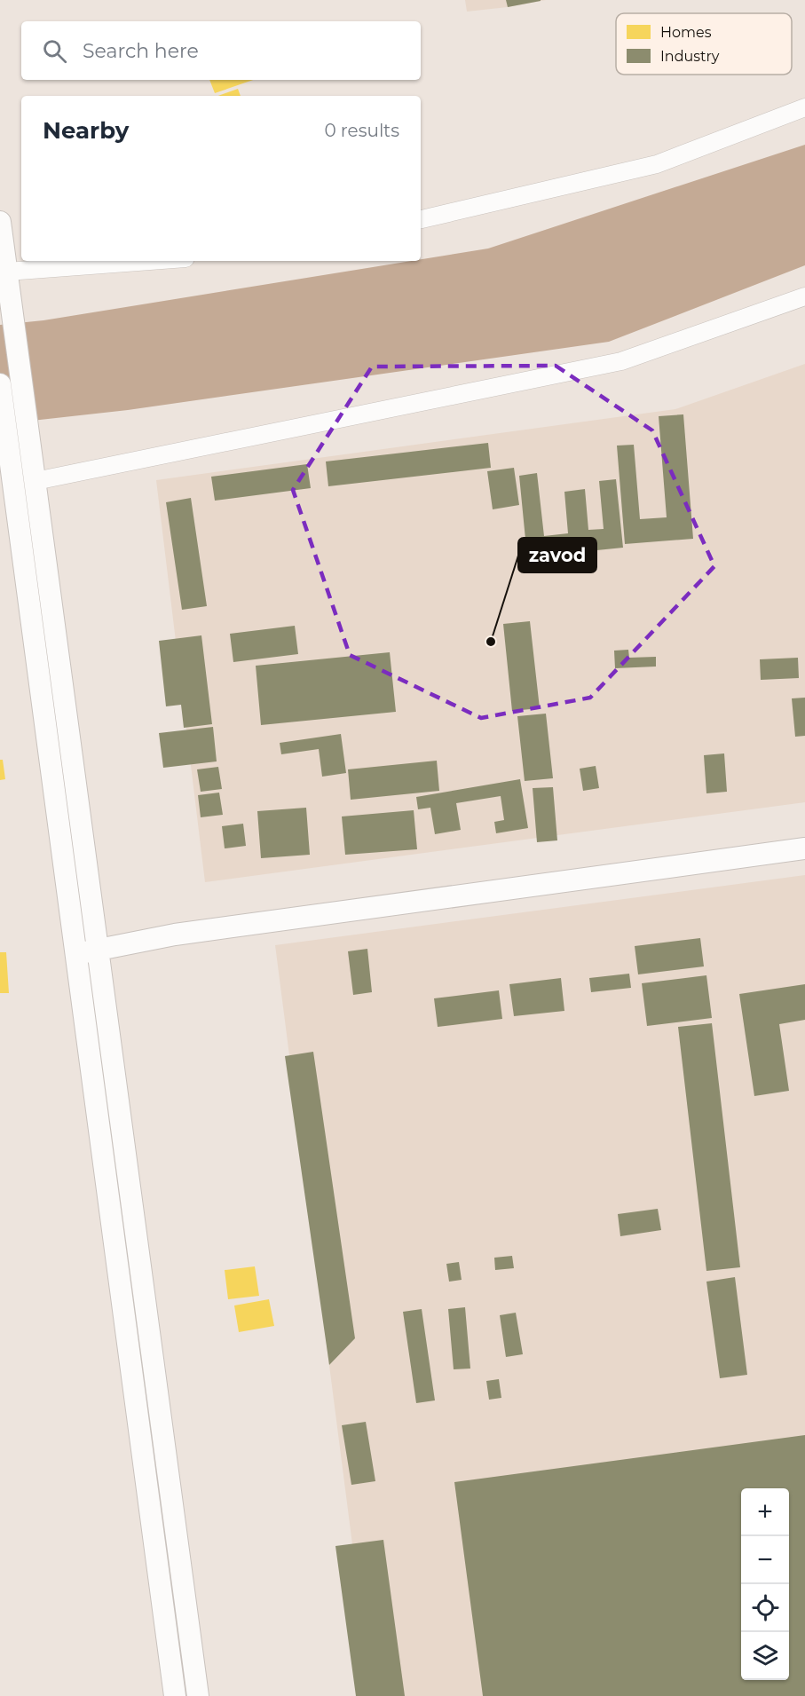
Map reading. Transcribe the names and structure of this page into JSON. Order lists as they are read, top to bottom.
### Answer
{
  "places": ["zavod"],
  "legend": ["Homes", "Industry"],
  "page": {
    "search": "Search here",
    "heading": ["Nearby", "0 results"],
    "map_buttons": ["+", "−"]
  }
}
